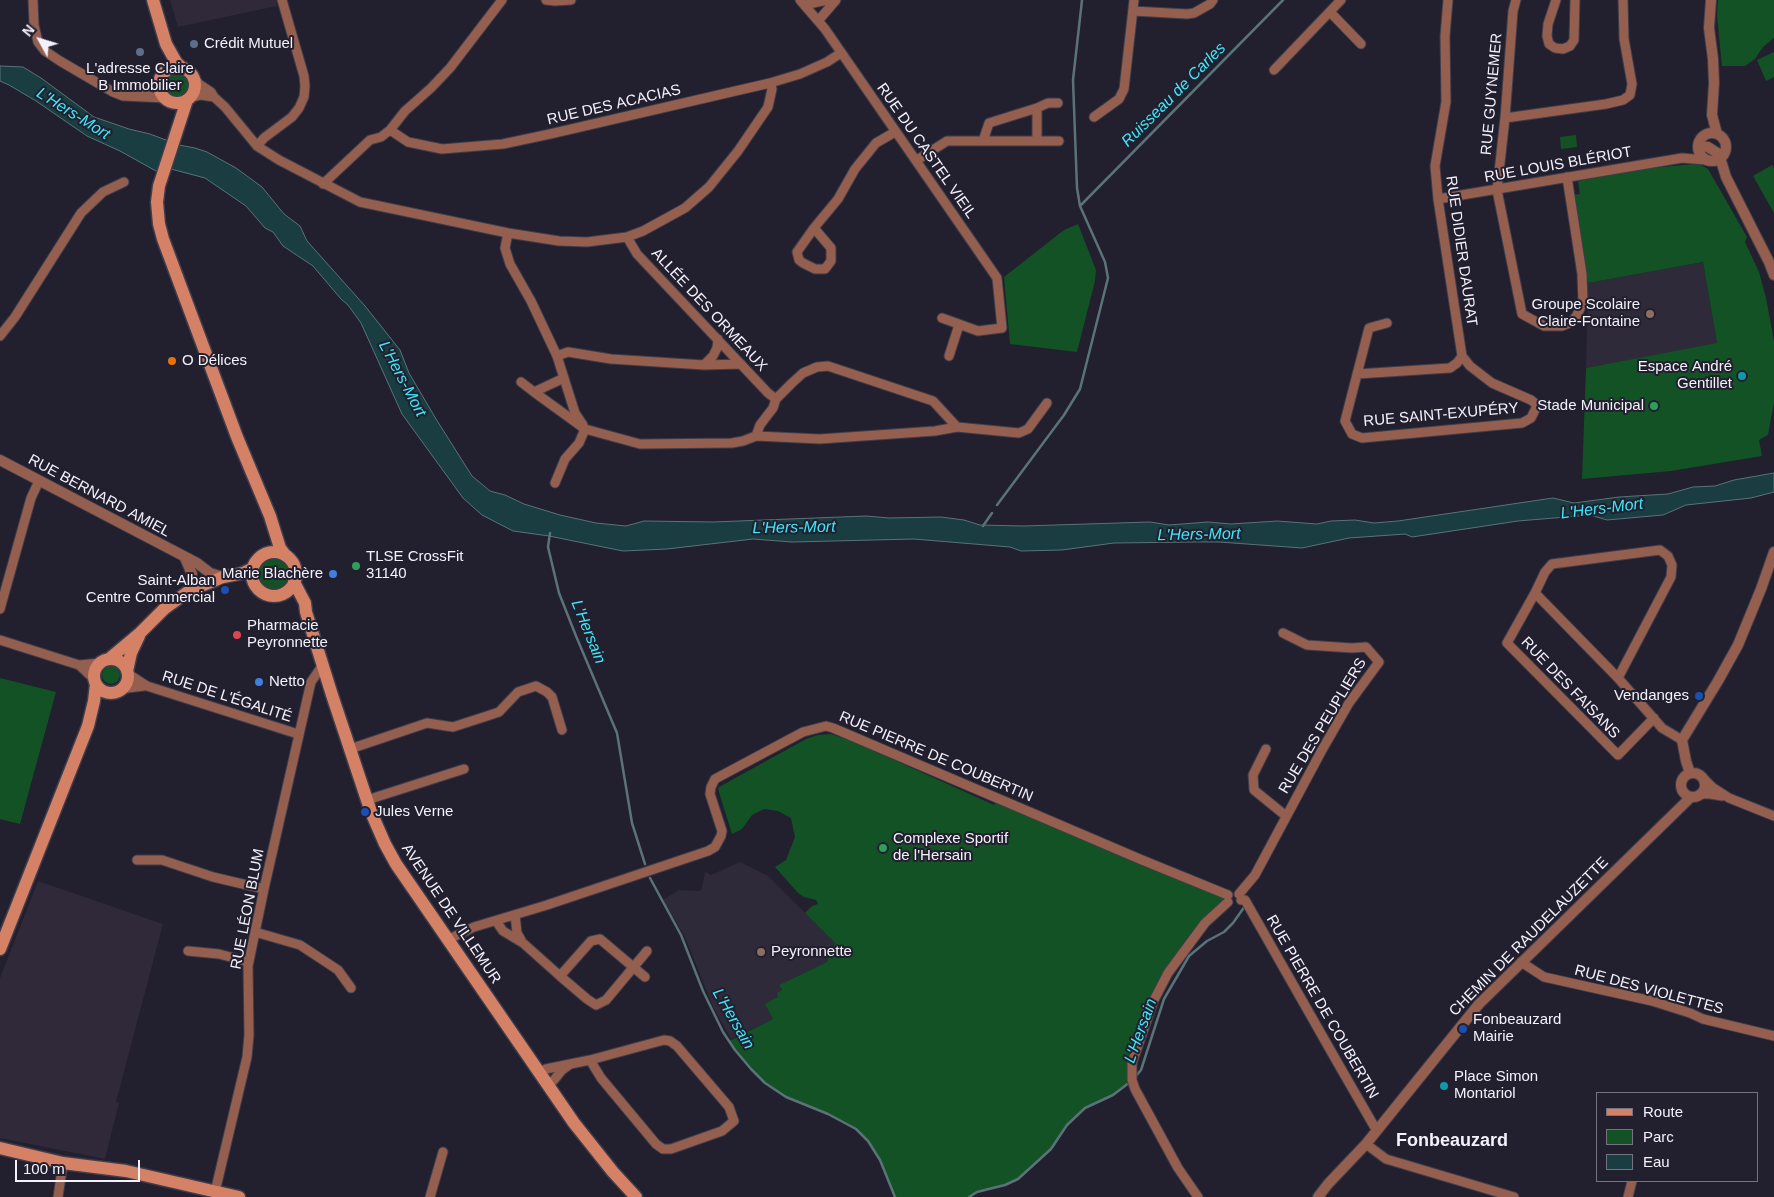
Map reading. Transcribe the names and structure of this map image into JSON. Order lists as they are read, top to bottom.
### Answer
{
  "streets": {
    "main road": ["AVENUE DE VILLEMUR"],
    "street": [
      "RUE GUYNEMER",
      "RUE DES ACACIAS",
      "RUE DU CASTEL VIEIL",
      "RUE LOUIS BLÉRIOT",
      "RUE DIDIER DAURAT",
      "ALLÉE DES ORMEAUX",
      "RUE SAINT-EXUPÉRY",
      "RUE BERNARD AMIEL",
      "RUE DES FAISANS",
      "RUE DE L'ÉGALITÉ",
      "RUE DES PEUPLIERS",
      "RUE PIERRE DE COUBERTIN",
      "RUE LÉON BLUM",
      "CHEMIN DE RAUDELAUZETTE",
      "RUE DES VIOLETTES"
    ]
  },
  "crossings": [
    ["RUE GUYNEMER", "RUE LOUIS BLÉRIOT"],
    ["RUE DES ACACIAS", "RUE DU CASTEL VIEIL"],
    ["RUE LOUIS BLÉRIOT", "RUE DIDIER DAURAT"],
    ["RUE DIDIER DAURAT", "RUE SAINT-EXUPÉRY"],
    ["RUE DE L'ÉGALITÉ", "RUE LÉON BLUM"],
    ["RUE DES PEUPLIERS", "RUE PIERRE DE COUBERTIN"],
    ["RUE PIERRE DE COUBERTIN", "AVENUE DE VILLEMUR"],
    ["RUE PIERRE DE COUBERTIN", "CHEMIN DE RAUDELAUZETTE"],
    ["RUE LÉON BLUM", "AVENUE DE VILLEMUR"],
    ["CHEMIN DE RAUDELAUZETTE", "RUE DES VIOLETTES"]
  ],
  "districts": ["Fonbeauzard"],
  "water": ["Ruisseau de Carles", "L'Hers-Mort", "L'Hersain"],
  "places": [
    "Crédit Mutuel",
    "L'adresse Claire B Immobilier",
    "Groupe Scolaire Claire-Fontaine",
    "O Délices",
    "Espace André Gentillet",
    "Stade Municipal",
    "TLSE CrossFit 31140",
    "Marie Blachère",
    "Saint-Alban Centre Commercial",
    "Pharmacie Peyronnette",
    "Netto",
    "Vendanges",
    "Jules Verne",
    "Complexe Sportif de l'Hersain",
    "Peyronnette",
    "Fonbeauzard Mairie",
    "Place Simon Montariol"
  ],
  "legend": ["Route", "Parc", "Eau"],
  "scale_bar": "100 m",
  "north": "top left"
}
